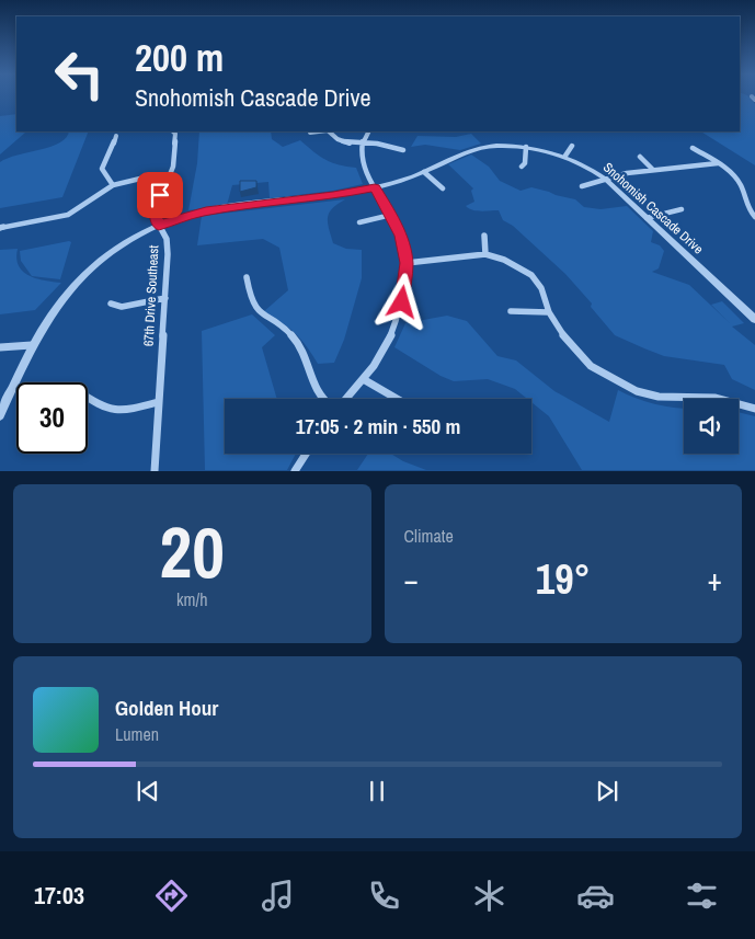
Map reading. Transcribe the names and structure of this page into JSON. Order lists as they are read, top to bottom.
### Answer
{
  "streets": {
    "street": ["Snohomish Cascade Drive", "67th Drive Southeast"]
  },
  "crossings": [
    ["Snohomish Cascade Drive", "67th Drive Southeast"]
  ],
  "page": {
    "turn": ["200 m", "Snohomish Cascade Drive"],
    "limit": "30",
    "trip": "17:05 · 2 min · 550 m",
    "tile": [
      ["20", "km/h"],
      "Climate"
    ],
    "heat": ["−", "19°", "+"],
    "song": ["Golden Hour", "Lumen"],
    "tabs": "17:03"
  }
}
